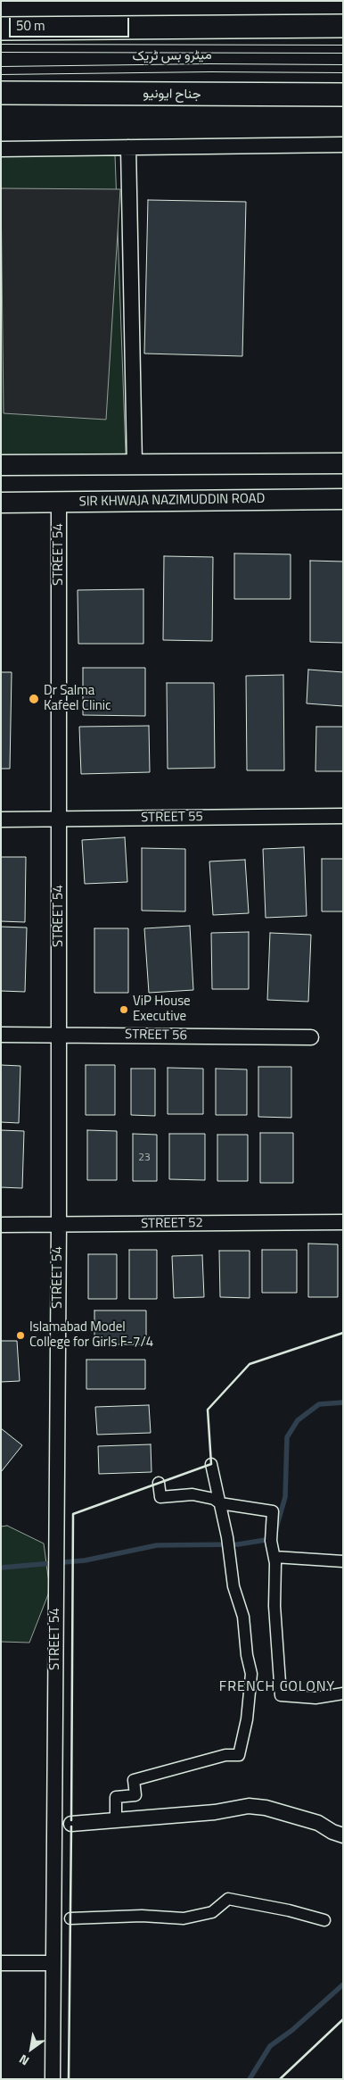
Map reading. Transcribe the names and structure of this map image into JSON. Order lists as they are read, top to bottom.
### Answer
{
  "streets": {
    "main road": ["جناح ایونیو", "SIR KHWAJA NAZIMUDDIN ROAD"],
    "street": [
      "STREET 54",
      "STREET 55",
      "STREET 56",
      "STREET 52"
    ],
    "lane": ["میٹرو بس ٹریک"]
  },
  "crossings": [
    ["SIR KHWAJA NAZIMUDDIN ROAD", "STREET 54"],
    ["STREET 54", "STREET 55"],
    ["STREET 54", "STREET 56"],
    ["STREET 54", "STREET 52"]
  ],
  "districts": ["FRENCH COLONY"],
  "places": ["Dr Salma Kafeel Clinic", "ViP House Executive", "Islamabad Model College for Girls F-7/4"],
  "house_numbers": ["23"],
  "scale_bar": "50 m",
  "north": "bottom left"
}
